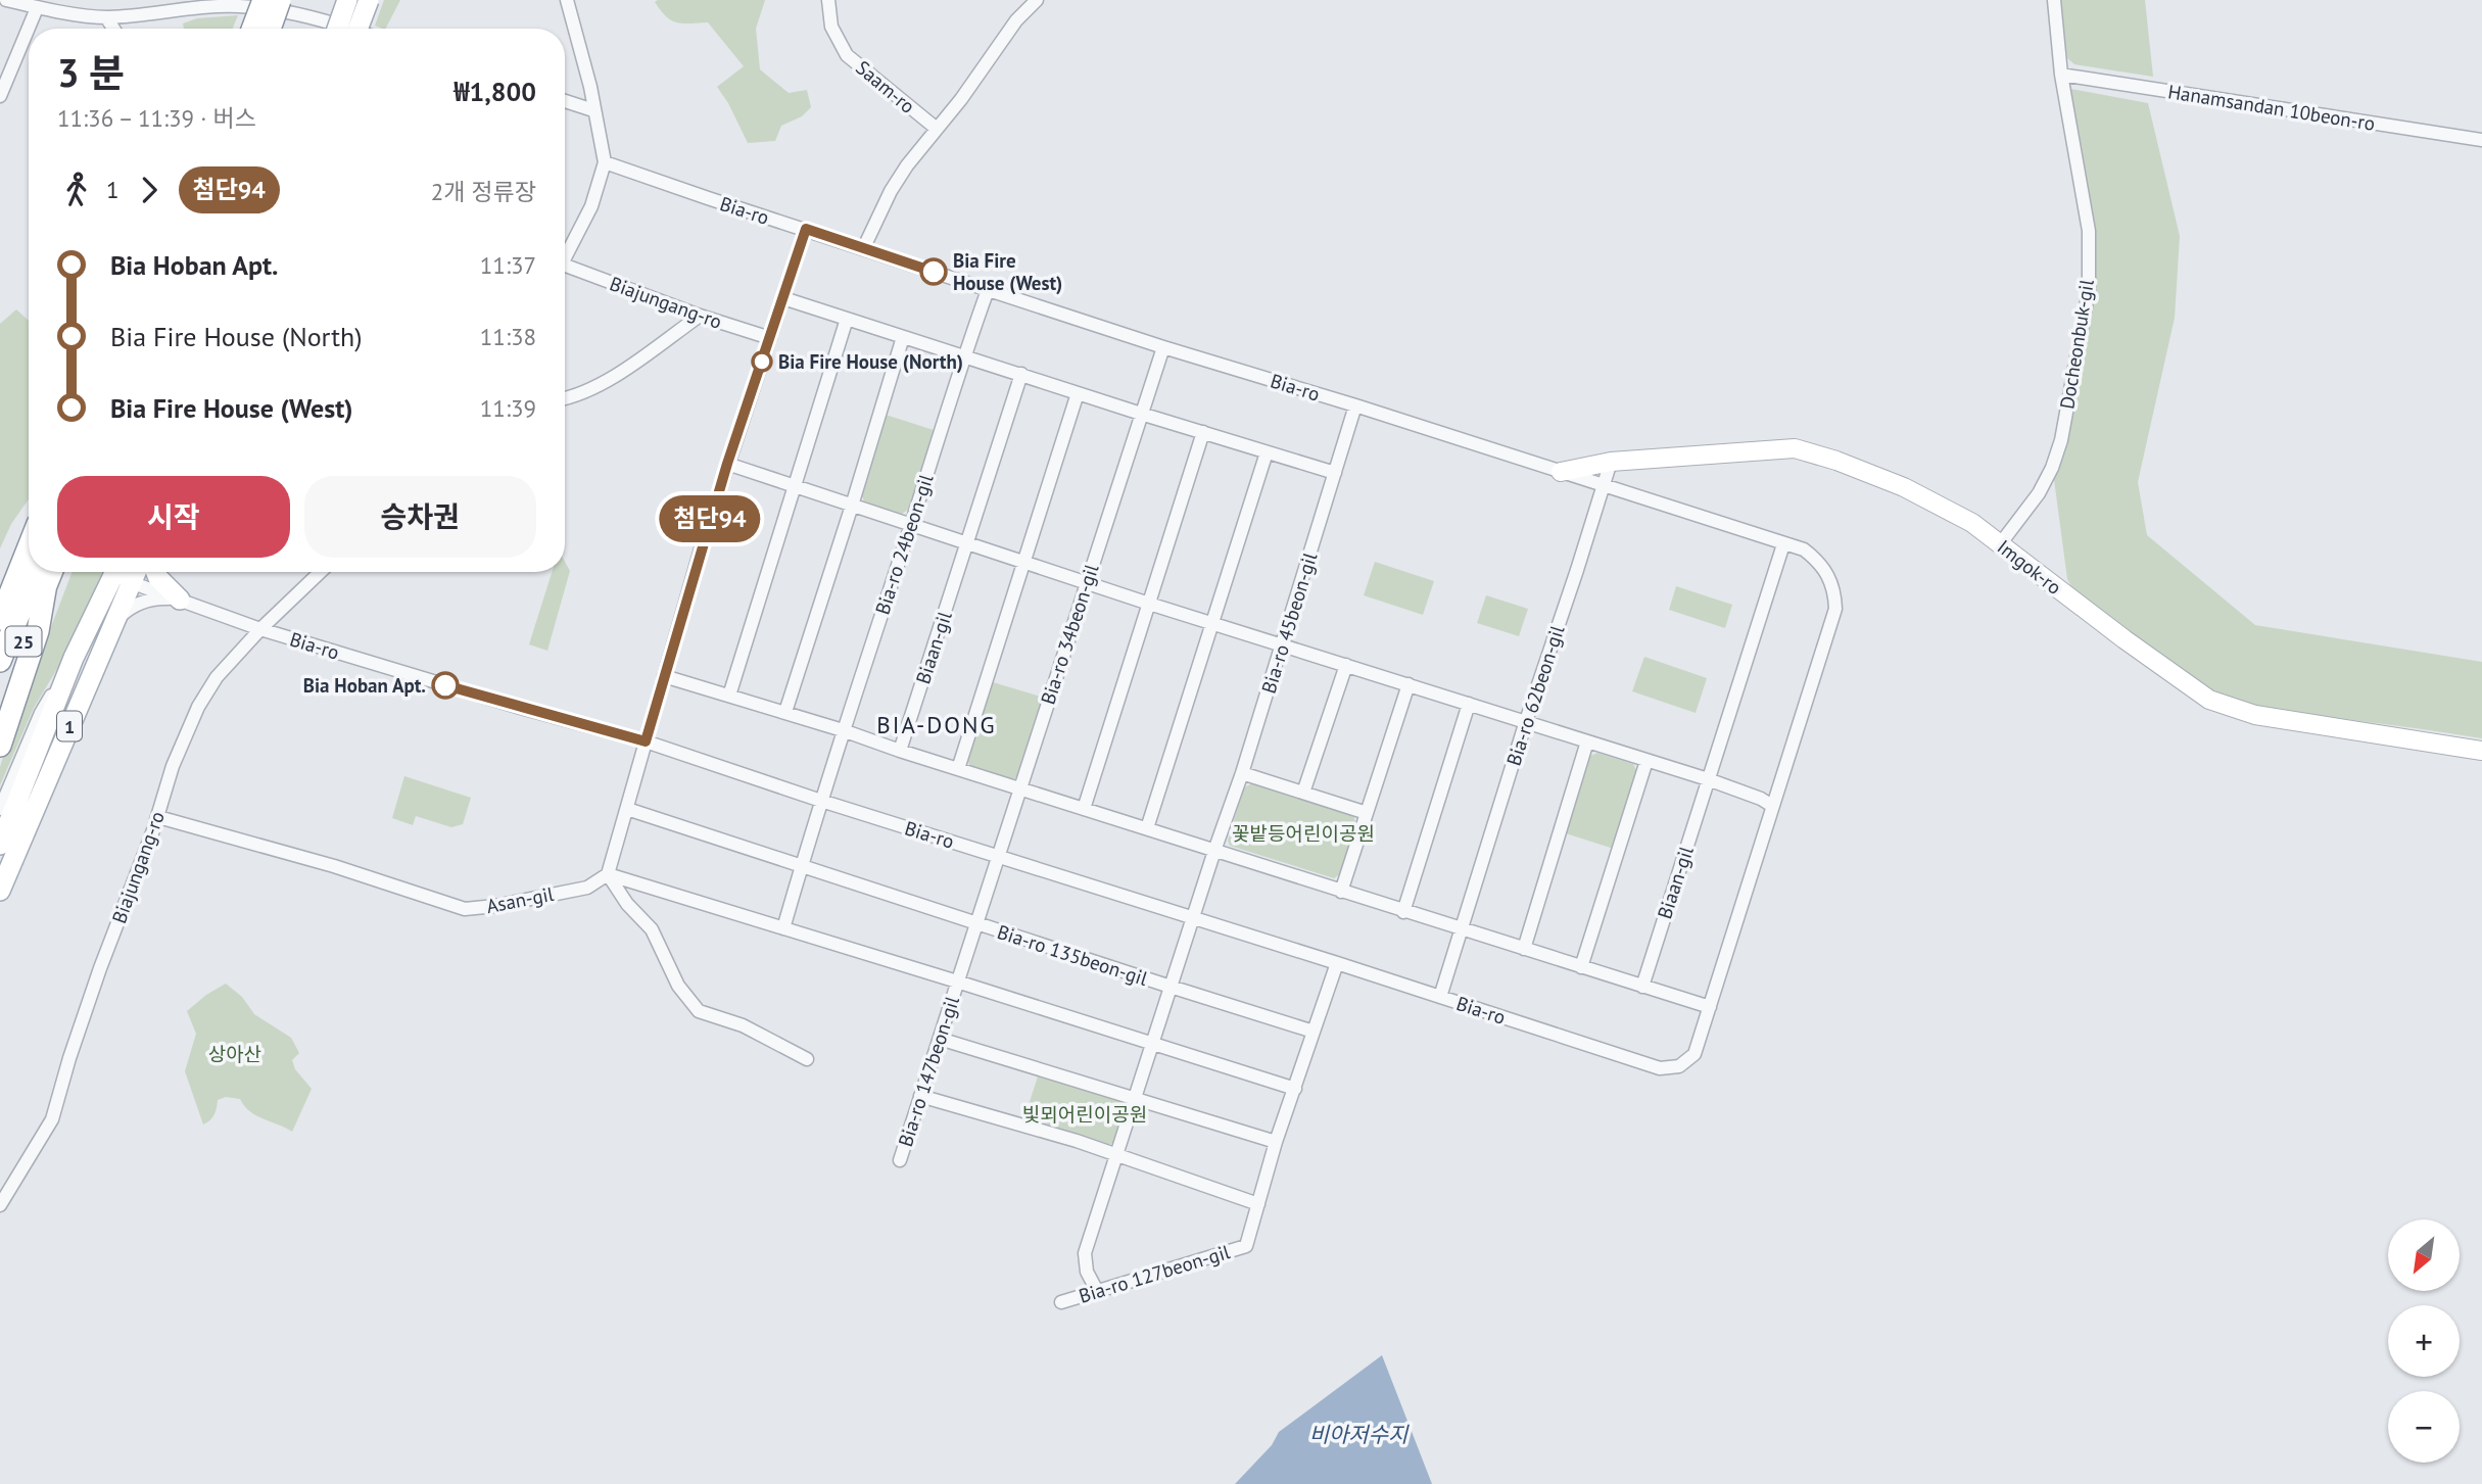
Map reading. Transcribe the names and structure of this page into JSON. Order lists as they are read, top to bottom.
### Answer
{
  "streets": {
    "highway": ["25"],
    "main road": ["Imgok-ro", "1"],
    "street": [
      "Saam-ro",
      "Hanamsandan 10beon-ro",
      "Bia-ro",
      "Biajungang-ro",
      "Docheonbuk-gil",
      "Bia-ro 24beon-gil",
      "Bia-ro 45beon-gil",
      "Bia-ro 34beon-gil",
      "Biaan-gil",
      "Bia-ro 62beon-gil",
      "Asan-gil",
      "Bia-ro 135beon-gil",
      "Bia-ro 147beon-gil",
      "Bia-ro 127beon-gil"
    ]
  },
  "crossings": [
    ["Hanamsandan 10beon-ro", "Docheonbuk-gil"],
    ["Bia-ro", "Biajungang-ro"],
    ["Bia-ro", "Bia-ro 24beon-gil"],
    ["Bia-ro", "Imgok-ro"],
    ["Bia-ro", "Bia-ro 45beon-gil"],
    ["Bia-ro", "Bia-ro 34beon-gil"],
    ["Bia-ro", "Bia-ro 62beon-gil"],
    ["Bia-ro", "1"],
    ["Bia-ro", "Bia-ro 135beon-gil"],
    ["Bia-ro", "Bia-ro 147beon-gil"],
    ["Bia-ro", "Bia-ro 127beon-gil"],
    ["Biajungang-ro", "Asan-gil"],
    ["Docheonbuk-gil", "Imgok-ro"],
    ["Imgok-ro", "Bia-ro 62beon-gil"],
    ["Bia-ro 45beon-gil", "Bia-ro 135beon-gil"],
    ["Bia-ro 34beon-gil", "Bia-ro 147beon-gil"],
    ["Asan-gil", "Bia-ro 147beon-gil"],
    ["Bia-ro 135beon-gil", "Bia-ro 147beon-gil"],
    ["Bia-ro 135beon-gil", "Bia-ro 127beon-gil"]
  ],
  "districts": ["BIA-DONG"],
  "water": ["비아저수지"],
  "parks": ["꽃밭등어린이공원", "상아산", "빛뫼어린이공원"],
  "places": ["Bia Fire House (West)", "Bia Fire House (North)", "Bia Hoban Apt."],
  "lines": ["bus line 첨단94"],
  "north": "bottom left",
  "page": {
    "on_map": "첨단94",
    "heading": ["3 분", "11:36 – 11:39 · 버스", "₩1,800"],
    "legs": ["1", "첨단94", "2개 정류장"],
    "list": [
      {
        "name": "Bia Hoban Apt.",
        "value": "11:37"
      },
      {
        "name": "Bia Fire House (North)",
        "value": "11:38"
      },
      {
        "name": "Bia Fire House (West)",
        "value": "11:39"
      }
    ],
    "buttons": ["시작", "승차권"],
    "map_buttons": ["+", "−"]
  }
}
